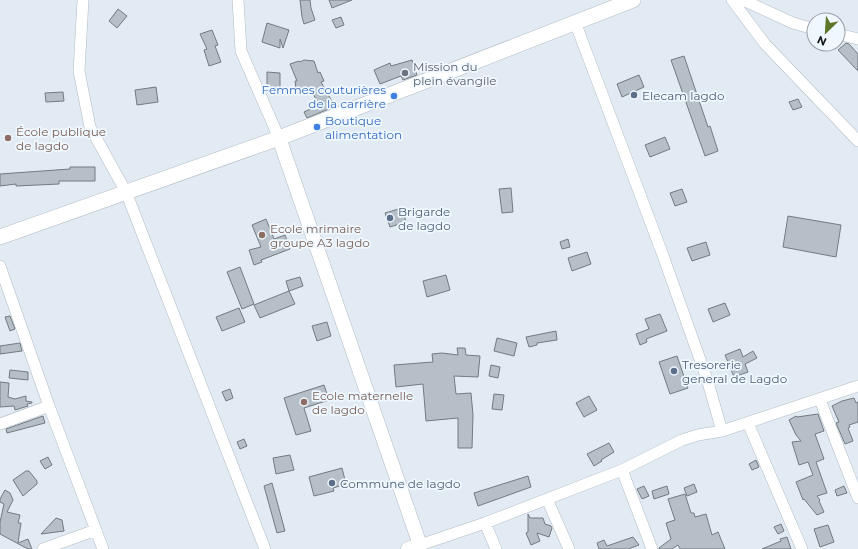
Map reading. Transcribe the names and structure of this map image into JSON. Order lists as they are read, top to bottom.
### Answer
{
  "places": [
    "Mission du plein évangile",
    "Elecam lagdo",
    "Femmes couturières de la carrière",
    "Boutique alimentation",
    "École publique de lagdo",
    "Brigarde de lagdo",
    "Ecole mrimaire groupe A3 lagdo",
    "Tresorerie general de Lagdo",
    "Ecole maternelle de lagdo",
    "Commune de lagdo"
  ],
  "north": "bottom left"
}
